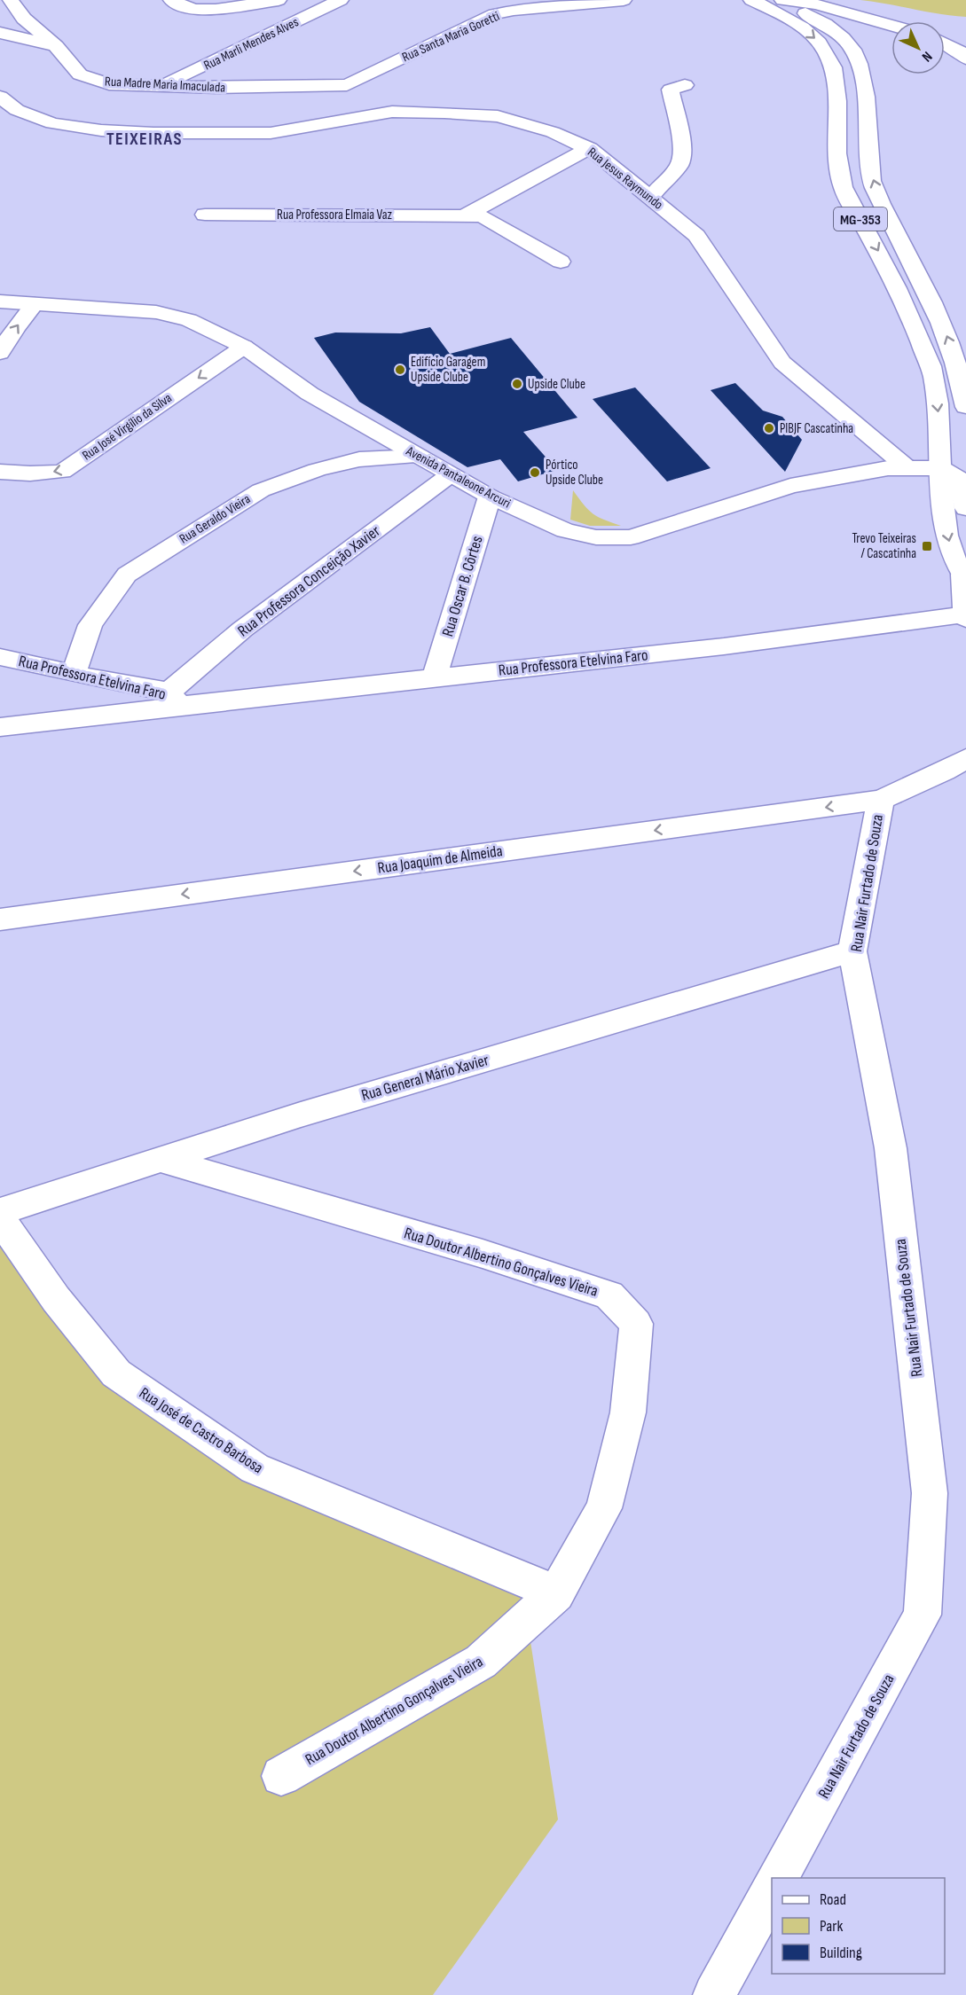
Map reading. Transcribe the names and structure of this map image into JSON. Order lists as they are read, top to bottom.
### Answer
{
  "streets": {
    "street": [
      "Rua Santa Maria Goretti",
      "Rua Marli Mendes Alves",
      "Rua Madre Maria Imaculada",
      "Rua Jesus Raymundo",
      "Rua Professora Elmaia Vaz",
      "MG-353",
      "Rua José Virgílio da Silva",
      "Avenida Pantaleone Arcuri",
      "Rua Geraldo Vieira",
      "Rua Professora Conceição Xavier",
      "Rua Oscar B. Côrtes",
      "Rua Professora Etelvina Faro",
      "Rua Joaquim de Almeida",
      "Rua Nair Furtado de Souza",
      "Rua General Mário Xavier",
      "Rua Doutor Albertino Gonçalves Vieira",
      "Rua José de Castro Barbosa"
    ]
  },
  "crossings": [
    ["Rua Santa Maria Goretti", "Rua Madre Maria Imaculada"],
    ["Rua Marli Mendes Alves", "Rua Madre Maria Imaculada"],
    ["Rua Jesus Raymundo", "Rua Professora Elmaia Vaz"],
    ["Rua Jesus Raymundo", "MG-353"],
    ["Rua Jesus Raymundo", "Avenida Pantaleone Arcuri"],
    ["MG-353", "Avenida Pantaleone Arcuri"],
    ["Rua José Virgílio da Silva", "Avenida Pantaleone Arcuri"],
    ["Avenida Pantaleone Arcuri", "Rua Geraldo Vieira"],
    ["Avenida Pantaleone Arcuri", "Rua Professora Conceição Xavier"],
    ["Avenida Pantaleone Arcuri", "Rua Oscar B. Côrtes"],
    ["Rua Geraldo Vieira", "Rua Professora Etelvina Faro"],
    ["Rua Professora Conceição Xavier", "Rua Professora Etelvina Faro"],
    ["Rua Oscar B. Côrtes", "Rua Professora Etelvina Faro"],
    ["Rua Joaquim de Almeida", "Rua Nair Furtado de Souza"],
    ["Rua Nair Furtado de Souza", "Rua General Mário Xavier"],
    ["Rua General Mário Xavier", "Rua Doutor Albertino Gonçalves Vieira"],
    ["Rua Doutor Albertino Gonçalves Vieira", "Rua José de Castro Barbosa"]
  ],
  "one_way": ["Rua José Virgílio da Silva", "Rua Joaquim de Almeida"],
  "districts": ["TEIXEIRAS"],
  "places": {
    "other": [
      "Edifício Garagem Upside Clube",
      "Upside Clube",
      "PIBJF Cascatinha",
      "Pórtico Upside Clube"
    ],
    "transit": ["Trevo Teixeiras / Cascatinha"]
  },
  "legend": ["Road", "Park", "Building"],
  "north": "bottom right"
}
